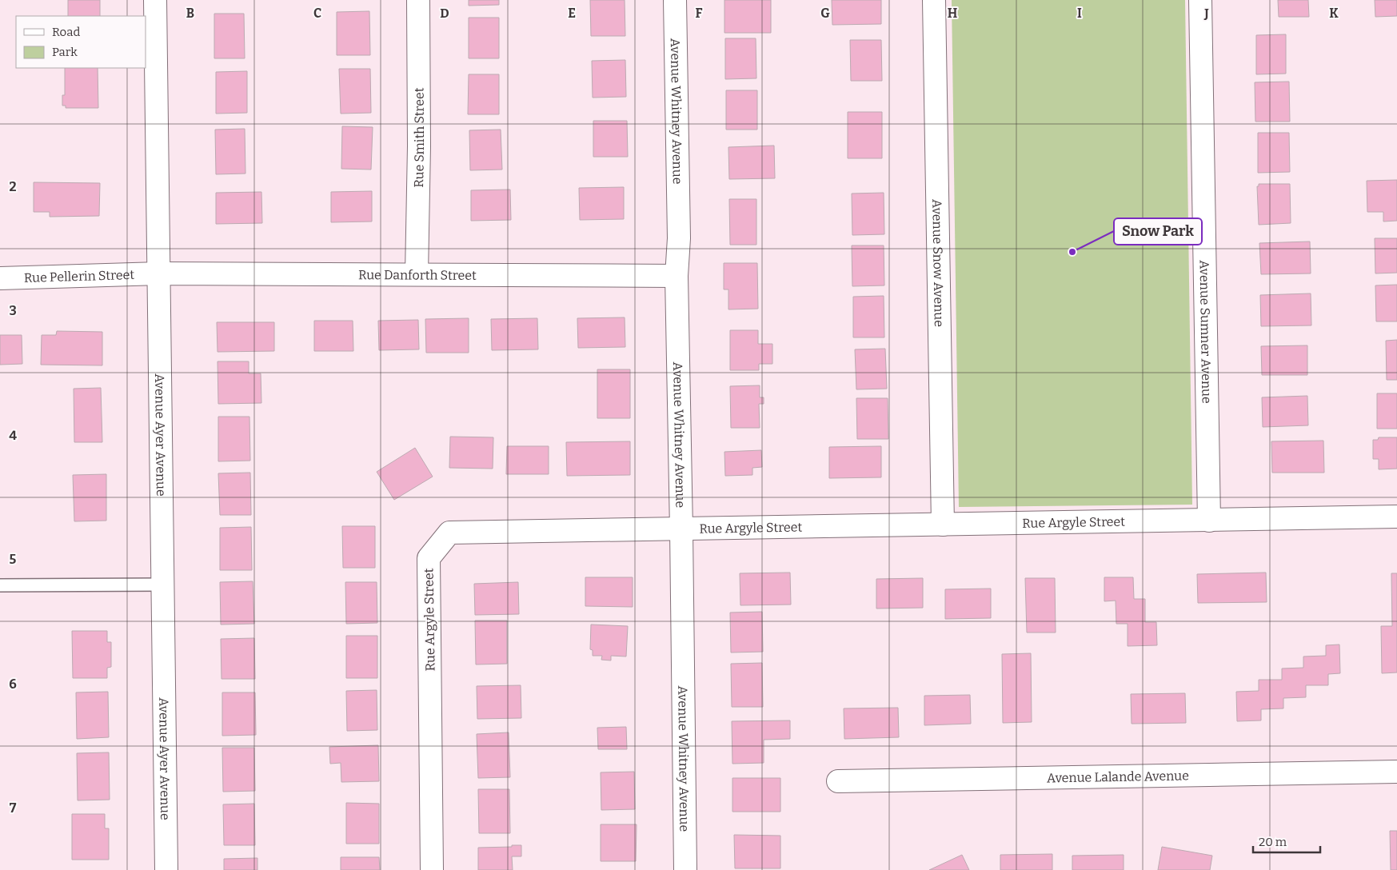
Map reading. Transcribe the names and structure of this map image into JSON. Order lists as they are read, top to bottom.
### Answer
{
  "streets": {
    "street": [
      "Avenue Whitney Avenue",
      "Rue Smith Street",
      "Avenue Snow Avenue",
      "Rue Danforth Street",
      "Rue Pellerin Street",
      "Avenue Sumner Avenue",
      "Avenue Ayer Avenue",
      "Rue Argyle Street",
      "Avenue Lalande Avenue"
    ]
  },
  "crossings": [
    ["Avenue Whitney Avenue", "Rue Danforth Street"],
    ["Avenue Whitney Avenue", "Rue Argyle Street"],
    ["Rue Smith Street", "Rue Danforth Street"],
    ["Avenue Snow Avenue", "Rue Argyle Street"],
    ["Rue Danforth Street", "Rue Pellerin Street"],
    ["Rue Danforth Street", "Avenue Ayer Avenue"],
    ["Rue Pellerin Street", "Avenue Ayer Avenue"],
    ["Avenue Sumner Avenue", "Rue Argyle Street"]
  ],
  "places": ["Snow Park"],
  "legend": ["Road", "Park"],
  "scale_bar": "20 m",
  "grid": {
    "columns": [
      "B",
      "C",
      "D",
      "E",
      "F",
      "G",
      "H",
      "I",
      "J",
      "K"
    ],
    "rows": [
      "2",
      "3",
      "4",
      "5",
      "6",
      "7"
    ]
  }
}
